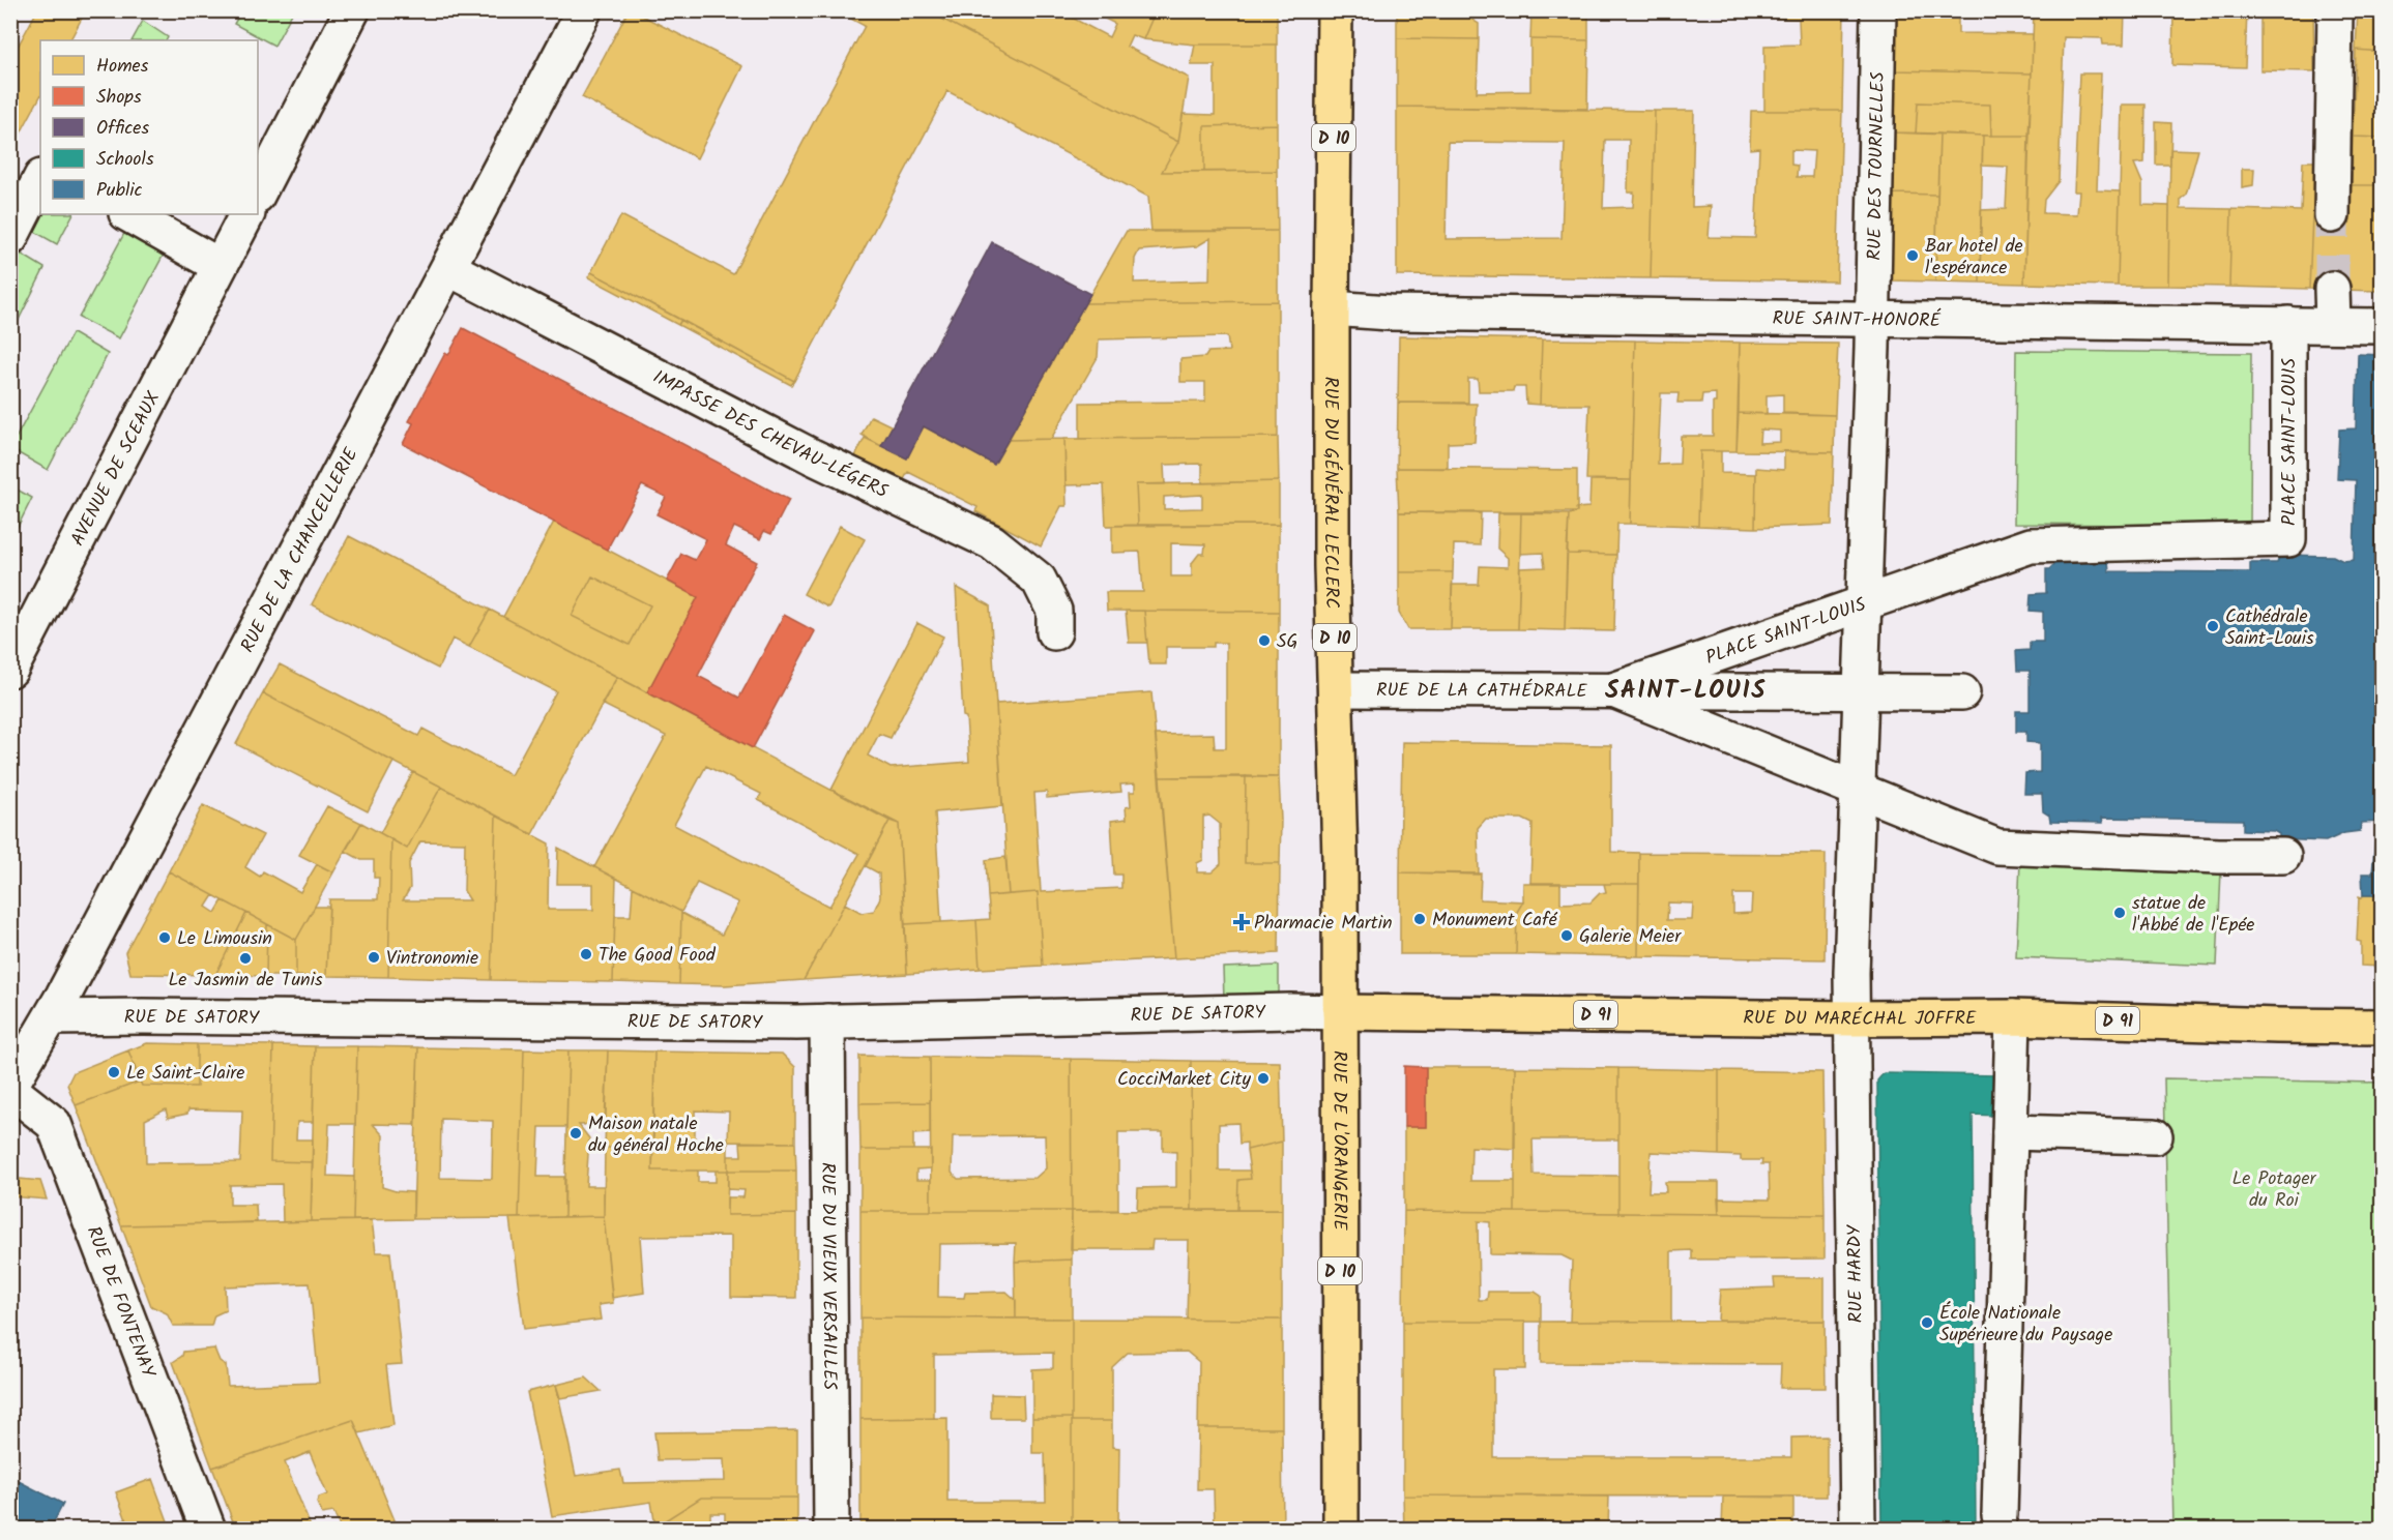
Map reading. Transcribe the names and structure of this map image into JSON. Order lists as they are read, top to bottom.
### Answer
{
  "streets": {
    "main road": [
      "D 10",
      "RUE DU GÉNÉRAL LECLERC",
      "D 91",
      "RUE DU MARÉCHAL JOFFRE",
      "RUE DE L'ORANGERIE"
    ],
    "street": [
      "RUE DES TOURNELLES",
      "RUE SAINT-HONORÉ",
      "IMPASSE DES CHEVAU-LÉGERS",
      "PLACE SAINT-LOUIS",
      "AVENUE DE SCEAUX",
      "RUE DE LA CHANCELLERIE",
      "RUE DE LA CATHÉDRALE",
      "RUE DE SATORY",
      "RUE HARDY",
      "RUE DU VIEUX VERSAILLES",
      "RUE DE FONTENAY"
    ]
  },
  "crossings": [
    ["RUE DES TOURNELLES", "RUE SAINT-HONORÉ"],
    ["RUE DES TOURNELLES", "PLACE SAINT-LOUIS"],
    ["RUE DES TOURNELLES", "RUE DE LA CATHÉDRALE"],
    ["RUE DES TOURNELLES", "RUE HARDY"],
    ["RUE SAINT-HONORÉ", "PLACE SAINT-LOUIS"],
    ["RUE SAINT-HONORÉ", "RUE DU GÉNÉRAL LECLERC"],
    ["IMPASSE DES CHEVAU-LÉGERS", "RUE DE LA CHANCELLERIE"],
    ["PLACE SAINT-LOUIS", "RUE DE LA CATHÉDRALE"],
    ["RUE DU GÉNÉRAL LECLERC", "RUE DE LA CATHÉDRALE"],
    ["RUE DU GÉNÉRAL LECLERC", "RUE DE SATORY"],
    ["RUE DU GÉNÉRAL LECLERC", "RUE DU MARÉCHAL JOFFRE"],
    ["RUE DU GÉNÉRAL LECLERC", "RUE DE L'ORANGERIE"],
    ["RUE DE LA CHANCELLERIE", "RUE DE SATORY"],
    ["RUE DE LA CATHÉDRALE", "RUE HARDY"],
    ["RUE DE SATORY", "RUE DU MARÉCHAL JOFFRE"],
    ["RUE DE SATORY", "RUE DE L'ORANGERIE"],
    ["RUE DE SATORY", "RUE DU VIEUX VERSAILLES"],
    ["RUE DU MARÉCHAL JOFFRE", "RUE DE L'ORANGERIE"],
    ["RUE DU MARÉCHAL JOFFRE", "RUE HARDY"]
  ],
  "districts": ["SAINT-LOUIS"],
  "parks": ["Le Potager du Roi"],
  "places": {
    "other": [
      "Bar hotel de l'espérance",
      "Cathédrale Saint-Louis",
      "SG",
      "statue de l'Abbé de l'Epée",
      "Monument Café",
      "Galerie Meier",
      "Le Limousin",
      "The Good Food",
      "Vintronomie",
      "Le Jasmin de Tunis",
      "Le Saint-Claire",
      "CocciMarket City",
      "Maison natale du général Hoche",
      "École Nationale Supérieure du Paysage"
    ],
    "health": ["Pharmacie Martin"]
  },
  "legend": [
    "Homes",
    "Shops",
    "Offices",
    "Schools",
    "Public"
  ]
}
